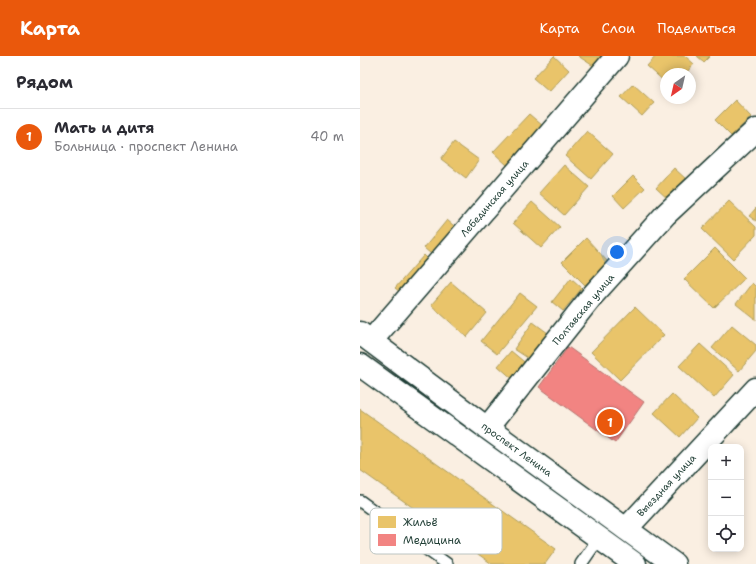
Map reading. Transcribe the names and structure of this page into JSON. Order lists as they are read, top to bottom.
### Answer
{
  "streets": {
    "street": [
      "Лебединская улица",
      "Полтавская улица",
      "проспект Ленина",
      "Выездная улица"
    ]
  },
  "crossings": [
    ["Лебединская улица", "проспект Ленина"],
    ["Полтавская улица", "проспект Ленина"],
    ["проспект Ленина", "Выездная улица"]
  ],
  "legend": ["Жильё", "Медицина"],
  "north": "bottom left",
  "page": {
    "header": "Карта",
    "nav": ["Карта", "Слои", "Поделиться"],
    "heading": "Рядом",
    "list": [
      {
        "mark": "1",
        "name": "Мать и дитя",
        "note": "Больница · проспект Ленина",
        "value": "40 m"
      }
    ],
    "pins": "1",
    "map_buttons": ["+", "−"]
  }
}
